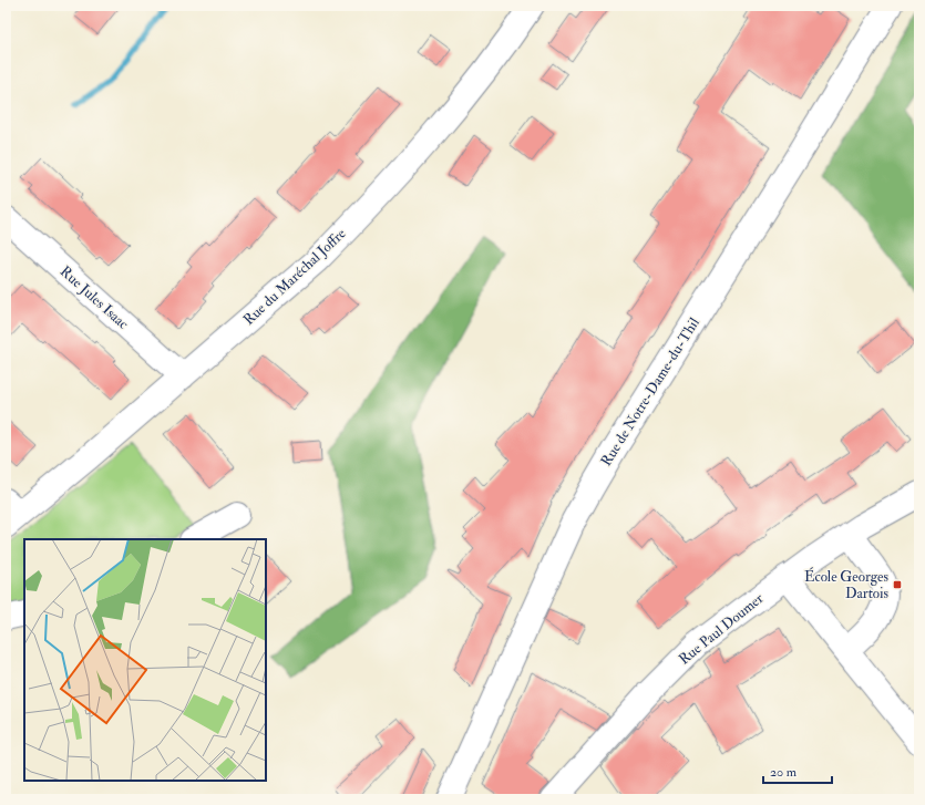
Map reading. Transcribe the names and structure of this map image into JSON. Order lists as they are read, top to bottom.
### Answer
{
  "streets": {
    "street": [
      "Rue du Maréchal Joffre",
      "Rue Jules Isaac",
      "Rue de Notre-Dame-du-Thil",
      "Rue Paul Doumer"
    ]
  },
  "crossings": [
    ["Rue du Maréchal Joffre", "Rue Jules Isaac"]
  ],
  "places": {
    "transit": ["École Georges Dartois"]
  },
  "scale_bar": "20 m"
}
